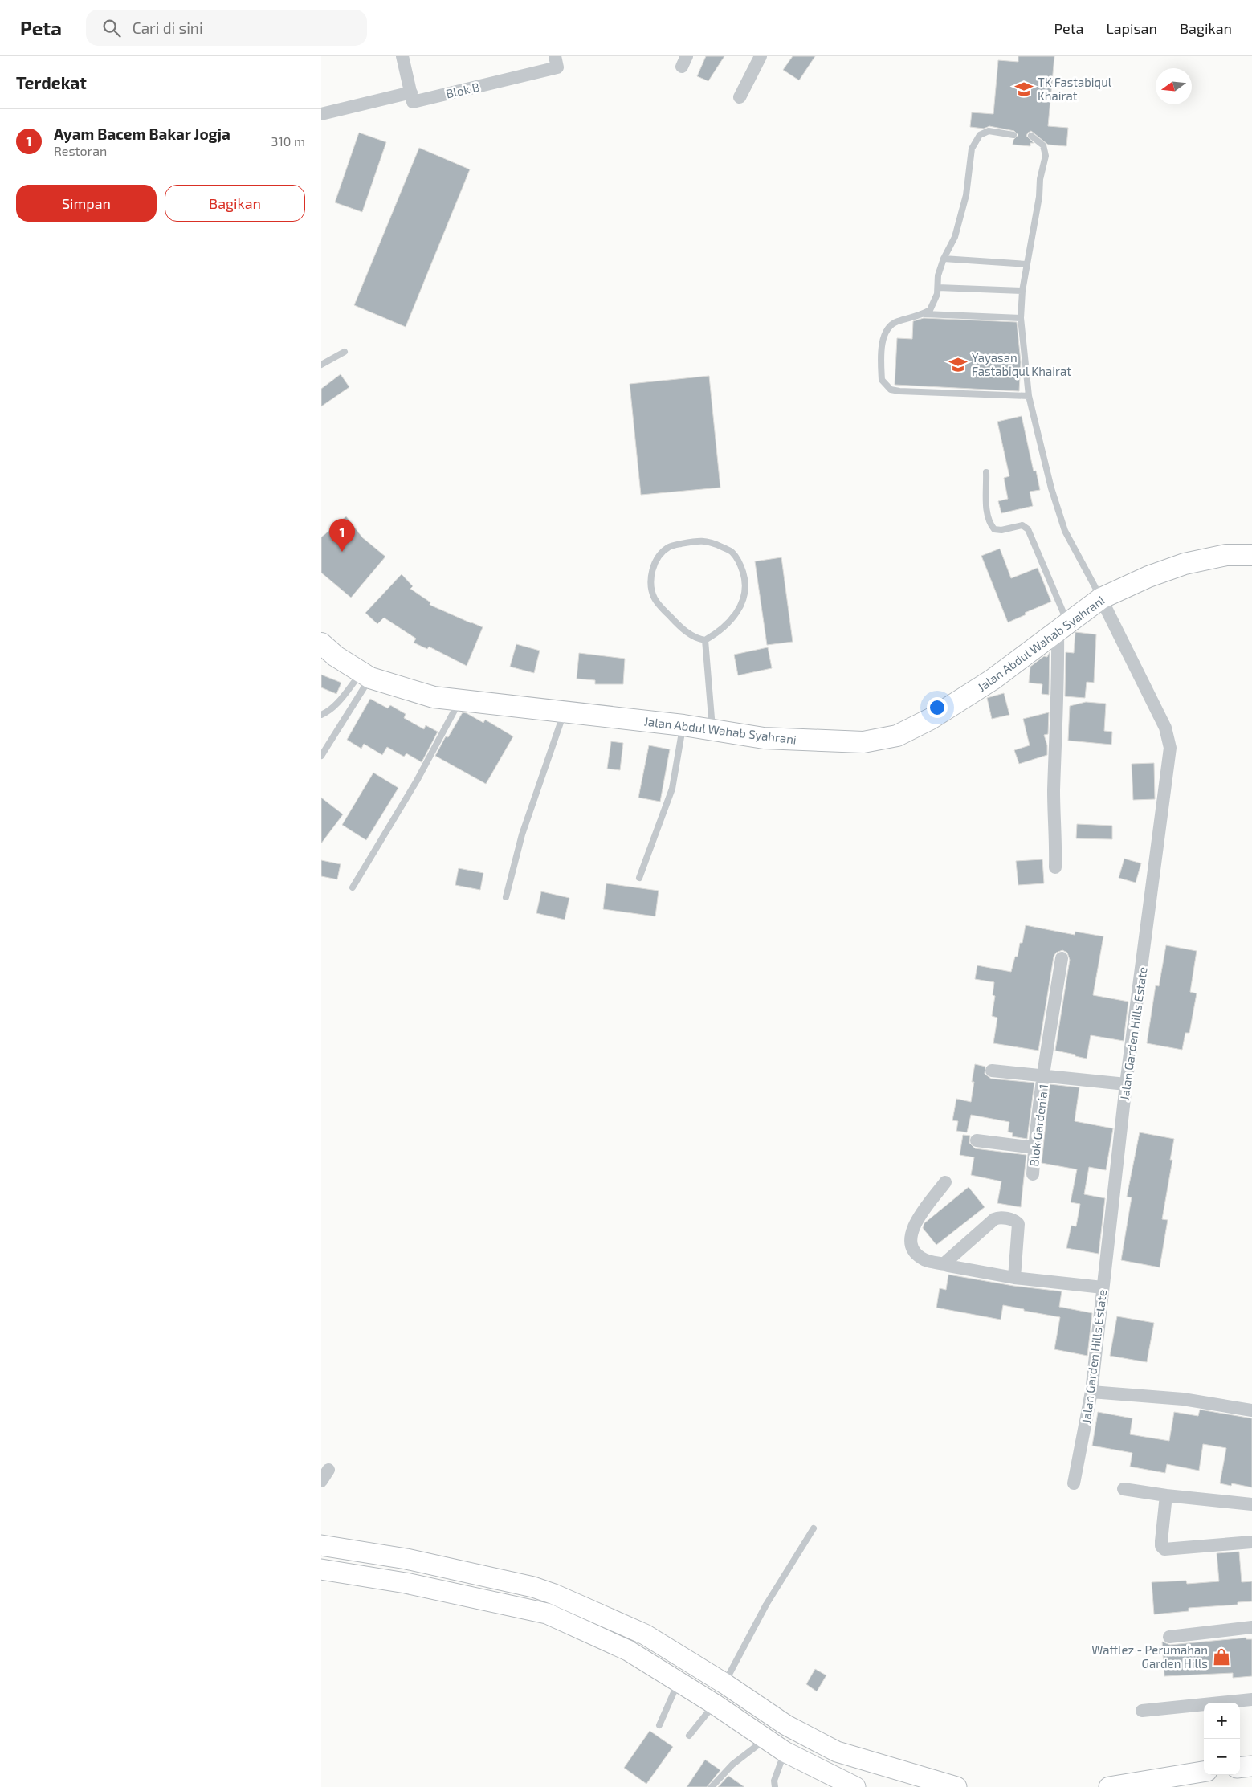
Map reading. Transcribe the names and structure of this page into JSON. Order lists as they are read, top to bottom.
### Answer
{
  "streets": {
    "highway": ["Jalan Abdul Wahab Syahrani"],
    "street": ["Blok B", "Jalan Garden Hills Estate", "Blok Gardenia 1"]
  },
  "crossings": [
    ["Jalan Abdul Wahab Syahrani", "Jalan Garden Hills Estate"]
  ],
  "places": {
    "school or university": ["TK Fastabiqul Khairat", "Yayasan Fastabiqul Khairat"],
    "shop": ["Wafflez - Perumahan Garden Hills"]
  },
  "north": "left",
  "page": {
    "header": "Peta",
    "search": "Cari di sini",
    "nav": ["Peta", "Lapisan", "Bagikan"],
    "heading": "Terdekat",
    "list": [
      {
        "mark": "1",
        "name": "Ayam Bacem Bakar Jogja",
        "note": "Restoran",
        "value": "310 m"
      }
    ],
    "buttons": ["Simpan", "Bagikan"],
    "pins": "1",
    "map_buttons": ["+", "−"]
  }
}
